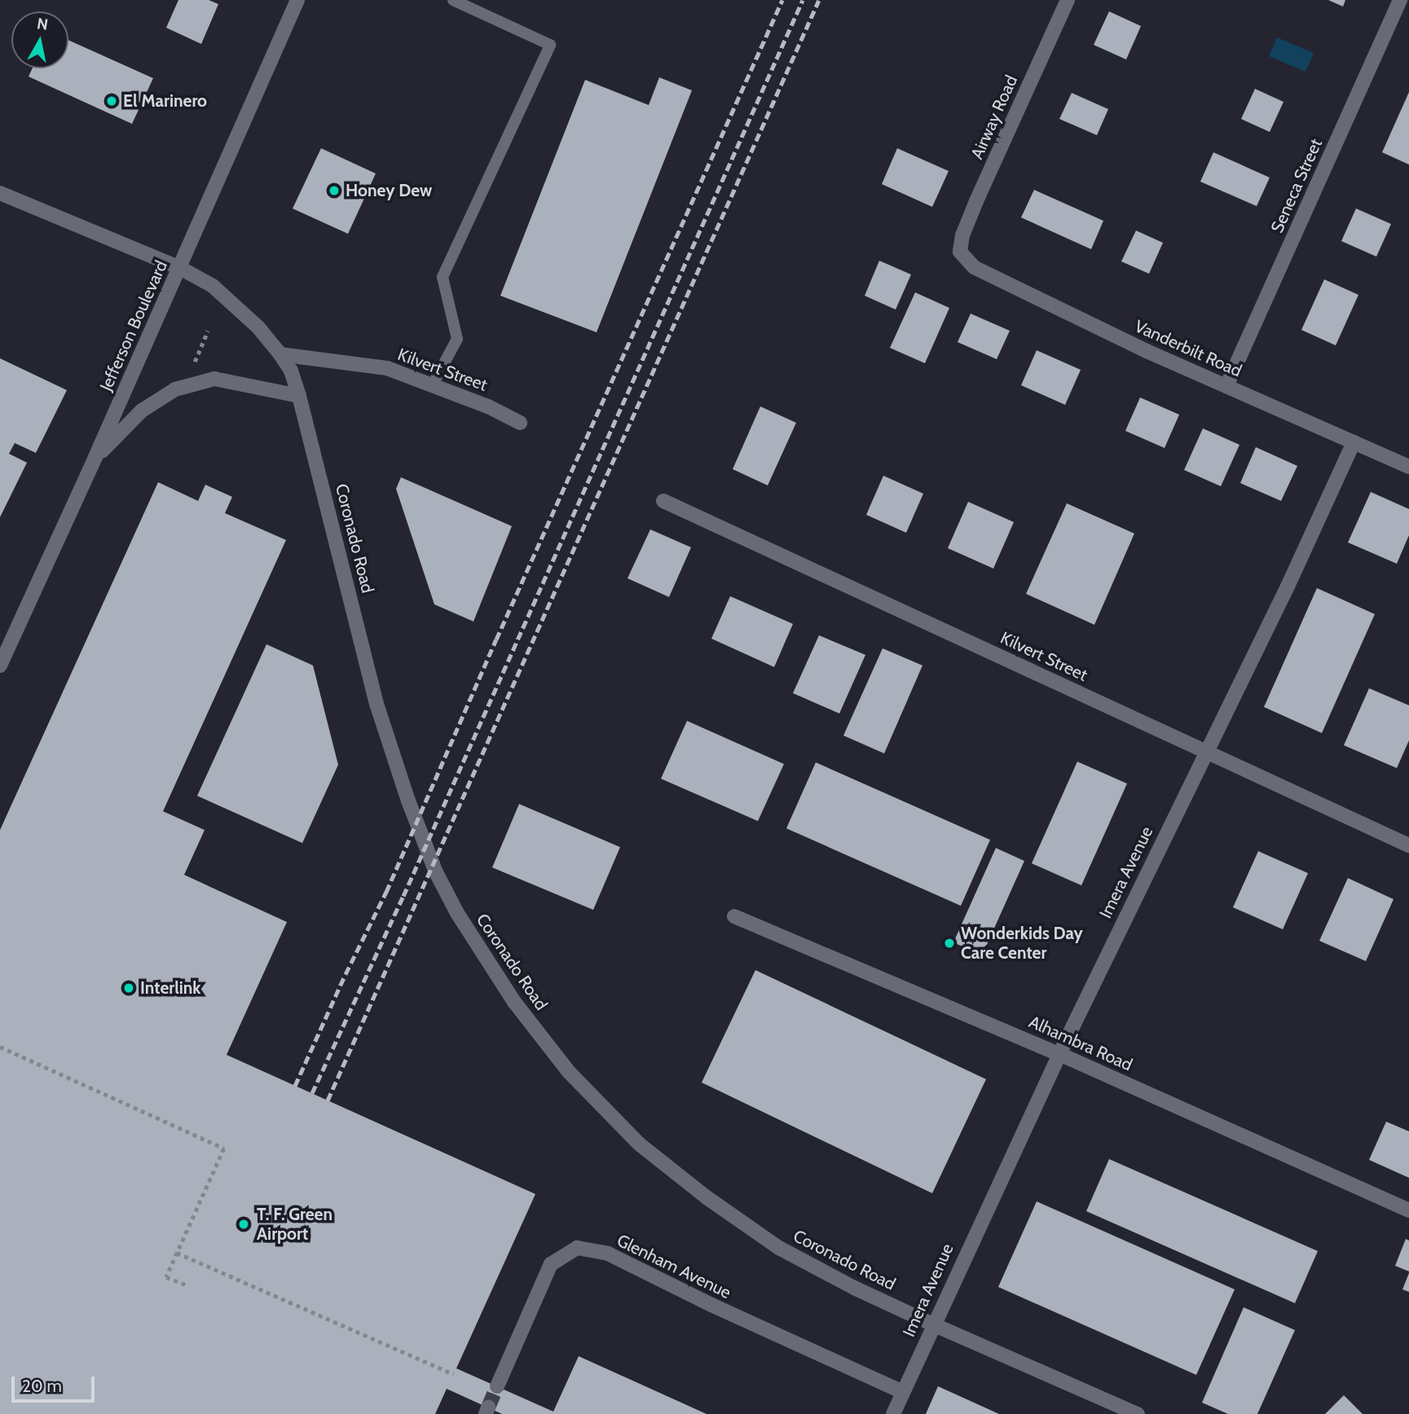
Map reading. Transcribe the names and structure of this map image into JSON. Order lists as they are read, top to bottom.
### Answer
{
  "streets": {
    "street": [
      "Airway Road",
      "Seneca Street",
      "Jefferson Boulevard",
      "Vanderbilt Road",
      "Kilvert Street",
      "Coronado Road",
      "Imera Avenue",
      "Alhambra Road",
      "Glenham Avenue"
    ]
  },
  "crossings": [
    ["Airway Road", "Vanderbilt Road"],
    ["Seneca Street", "Vanderbilt Road"],
    ["Jefferson Boulevard", "Coronado Road"],
    ["Vanderbilt Road", "Imera Avenue"],
    ["Kilvert Street", "Coronado Road"],
    ["Kilvert Street", "Imera Avenue"],
    ["Coronado Road", "Imera Avenue"],
    ["Imera Avenue", "Alhambra Road"],
    ["Imera Avenue", "Glenham Avenue"]
  ],
  "places": [
    "El Marinero",
    "Honey Dew",
    "Wonderkids Day Care Center",
    "Interlink",
    "T. F. Green Airport"
  ],
  "scale_bar": "20 m",
  "north": "top"
}
